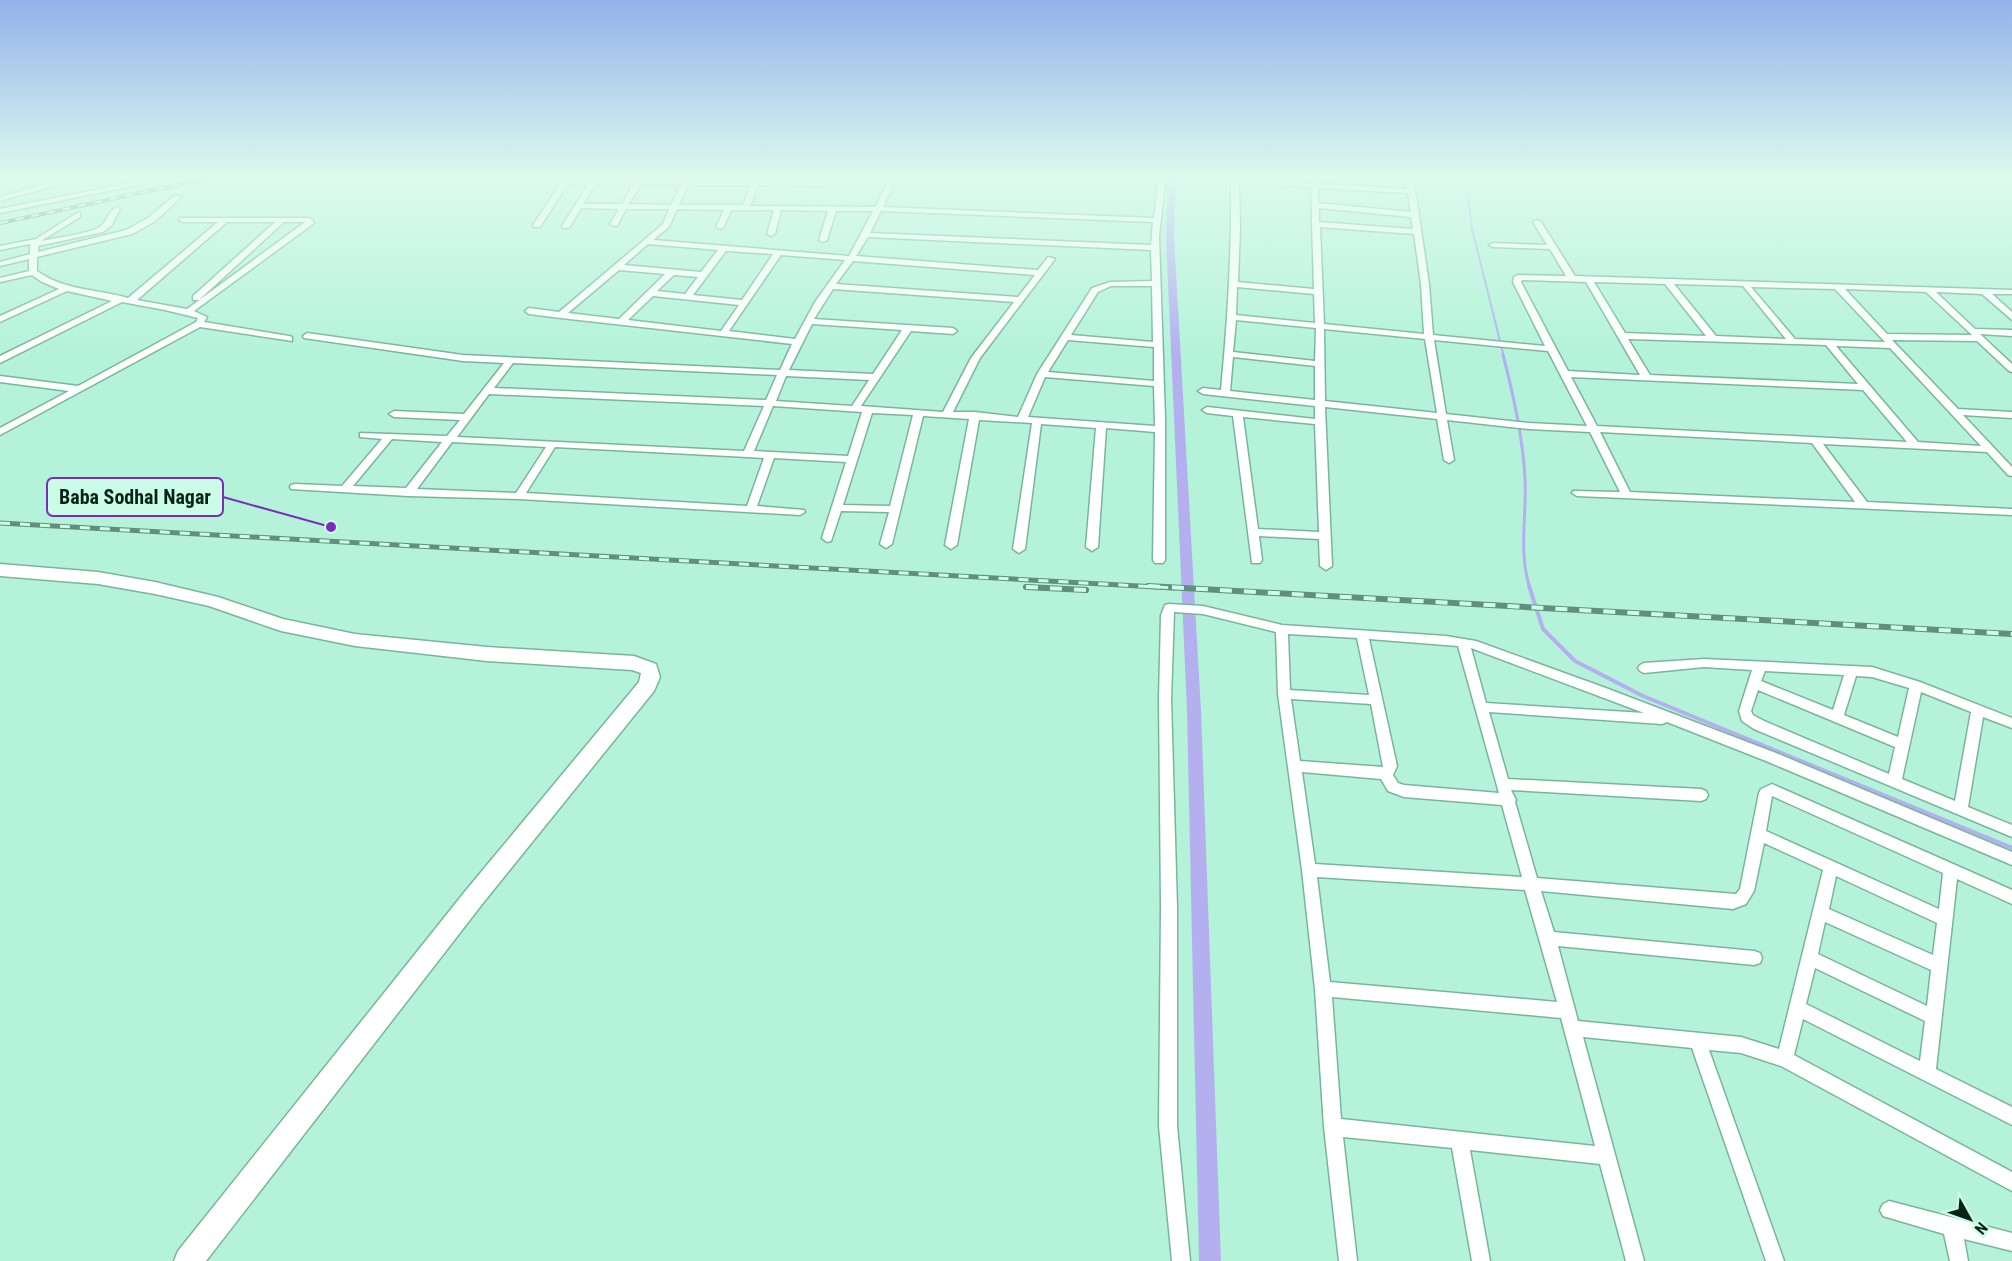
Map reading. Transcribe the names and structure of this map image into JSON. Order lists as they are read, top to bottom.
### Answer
{
  "places": ["Baba Sodhal Nagar"],
  "north": "bottom right"
}
